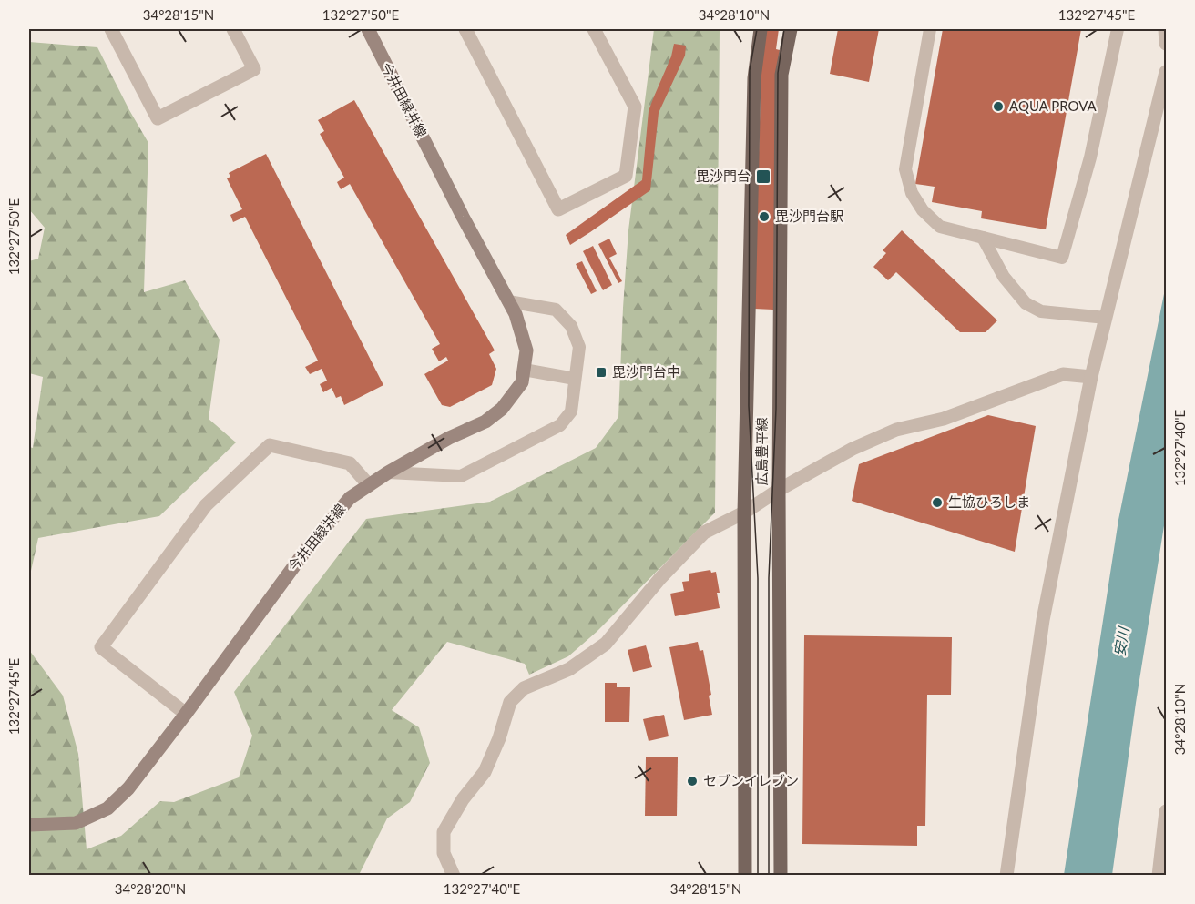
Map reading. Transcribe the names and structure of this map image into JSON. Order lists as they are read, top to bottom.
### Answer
{
  "streets": {
    "main road": ["今井田緑井線", "広島豊平線"]
  },
  "water": ["安川"],
  "places": {
    "other": [
      "AQUA PROVA",
      "毘沙門台駅",
      "生協ひろしま",
      "セブンイレブン"
    ],
    "transit": ["毘沙門台", "毘沙門台中"]
  },
  "coordinates": [
    "34°28'15\"N",
    "132°27'50\"E",
    "34°28'10\"N",
    "132°27'45\"E",
    "132°27'40\"E",
    "34°28'20\"N"
  ]
}
